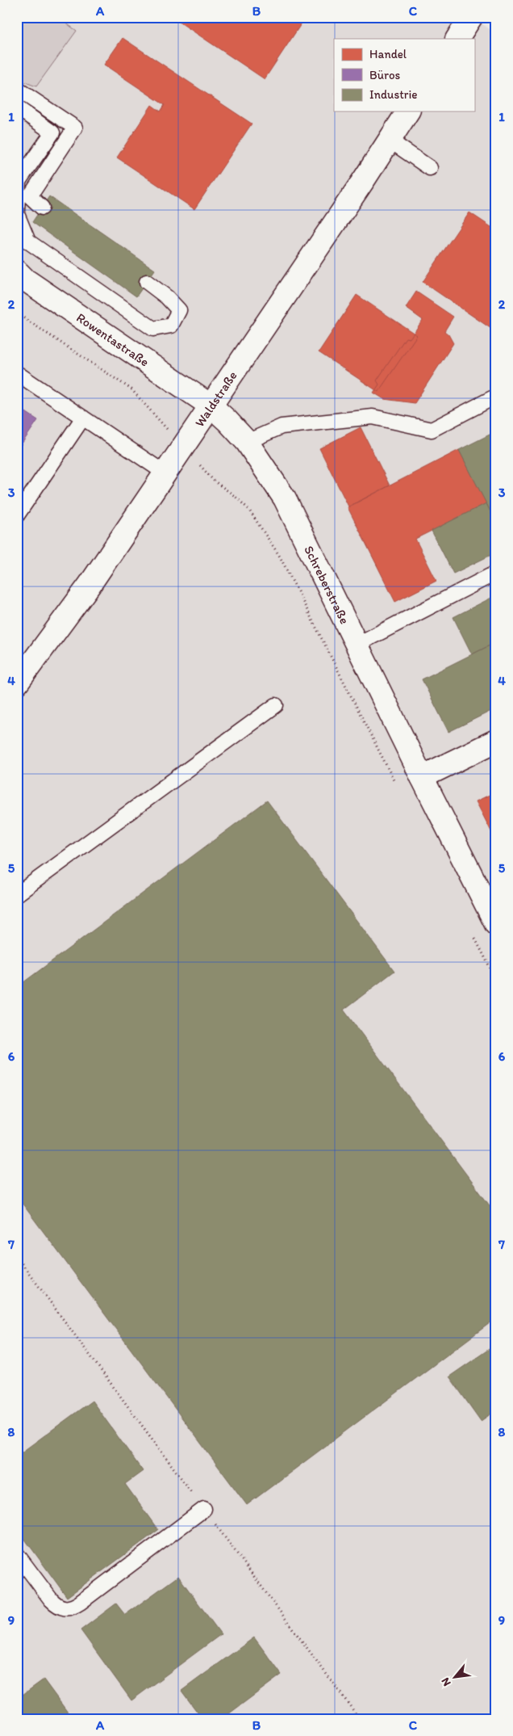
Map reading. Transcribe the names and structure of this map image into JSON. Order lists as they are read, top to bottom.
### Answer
{
  "streets": {
    "street": ["Rowentastraße", "Waldstraße", "Schreberstraße"]
  },
  "crossings": [
    ["Rowentastraße", "Waldstraße"],
    ["Rowentastraße", "Schreberstraße"],
    ["Waldstraße", "Schreberstraße"]
  ],
  "legend": ["Handel", "Büros", "Industrie"],
  "north": "bottom left",
  "grid": {
    "columns": ["A", "B", "C"],
    "rows": [
      "1",
      "2",
      "3",
      "4",
      "5",
      "6",
      "7",
      "8",
      "9"
    ]
  }
}
